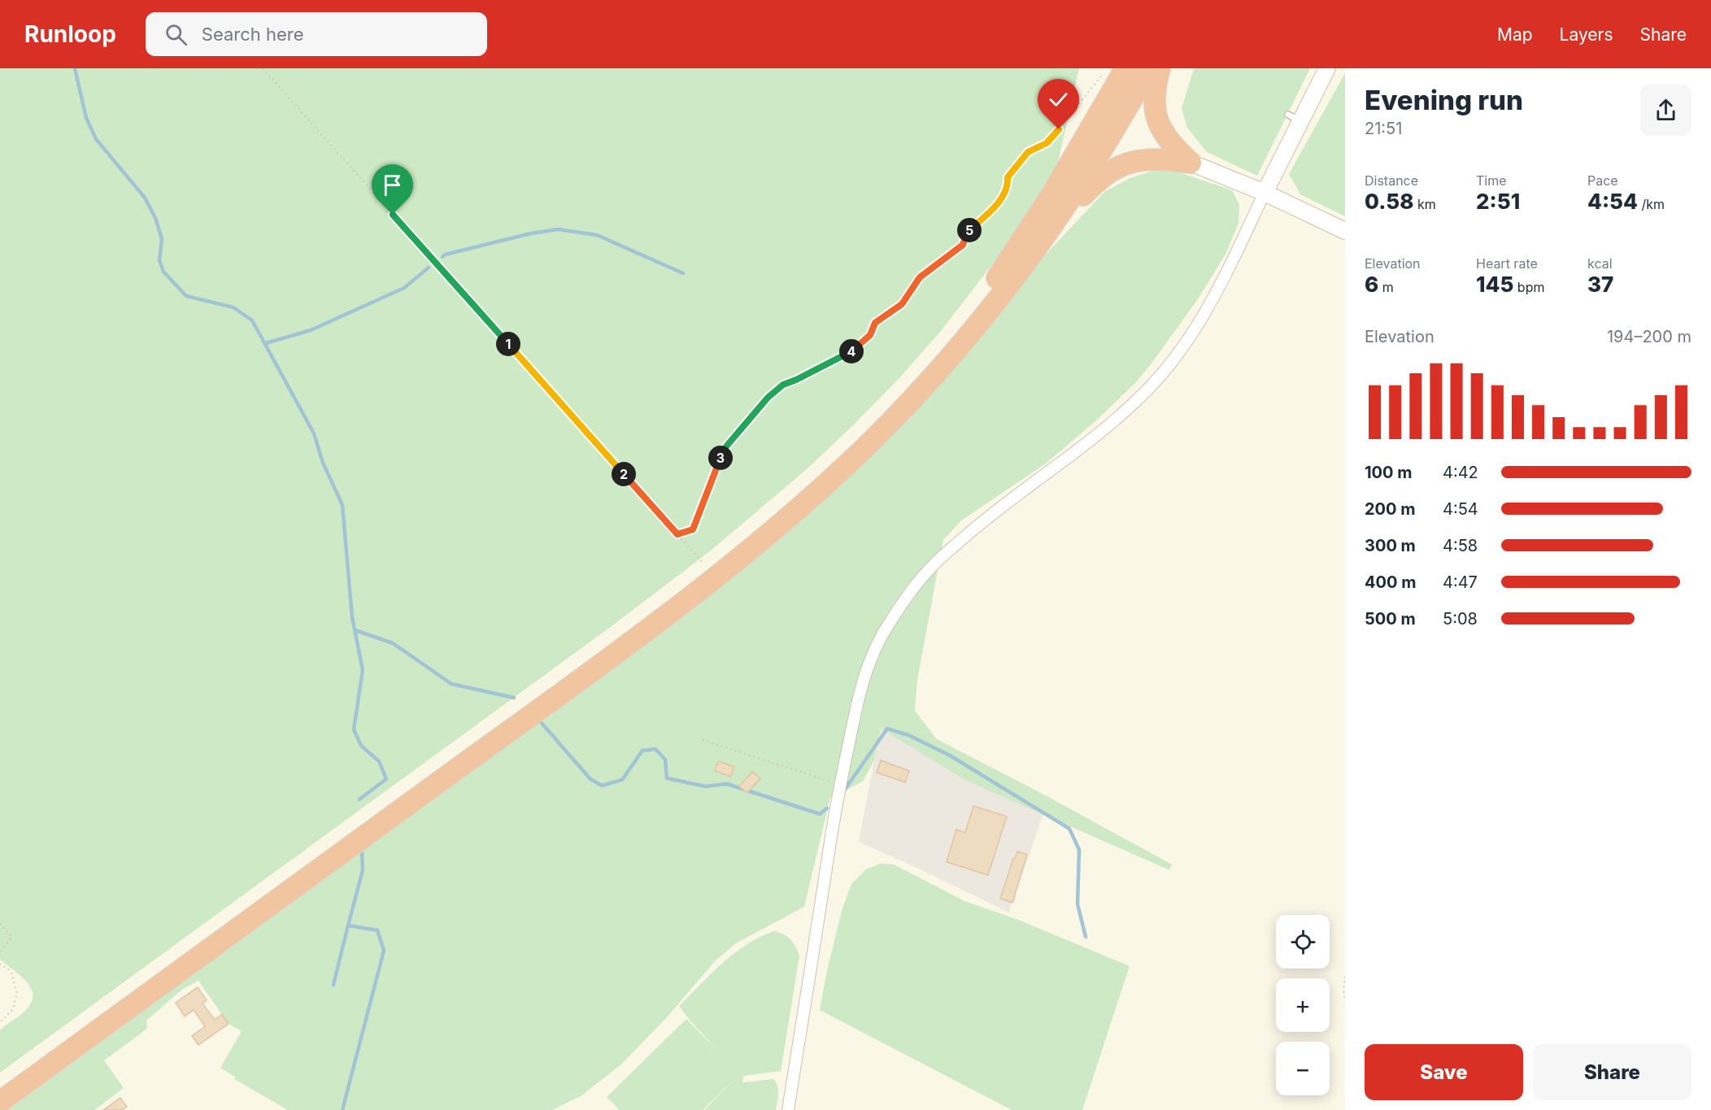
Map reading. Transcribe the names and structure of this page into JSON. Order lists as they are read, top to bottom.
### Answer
{
  "page": {
    "header": "Runloop",
    "search": "Search here",
    "nav": ["Map", "Layers", "Share"],
    "heading": ["Evening run", "21:51"],
    "stats": [
      ["Distance", "0.58 km"],
      ["Time", "2:51"],
      ["Pace", "4:54 /km"],
      ["Elevation", "6 m"],
      ["Heart rate", "145 bpm"],
      ["kcal", "37"]
    ],
    "pins": [
      "5",
      "1",
      "4",
      "3",
      "2"
    ],
    "chart": ["Elevation", "194–200 m"],
    "list": [
      {
        "name": "100 m",
        "note": "4:42"
      },
      {
        "name": "200 m",
        "note": "4:54"
      },
      {
        "name": "300 m",
        "note": "4:58"
      },
      {
        "name": "400 m",
        "note": "4:47"
      },
      {
        "name": "500 m",
        "note": "5:08"
      }
    ],
    "map_buttons": ["+", "−"],
    "buttons": ["Save", "Share"]
  }
}
